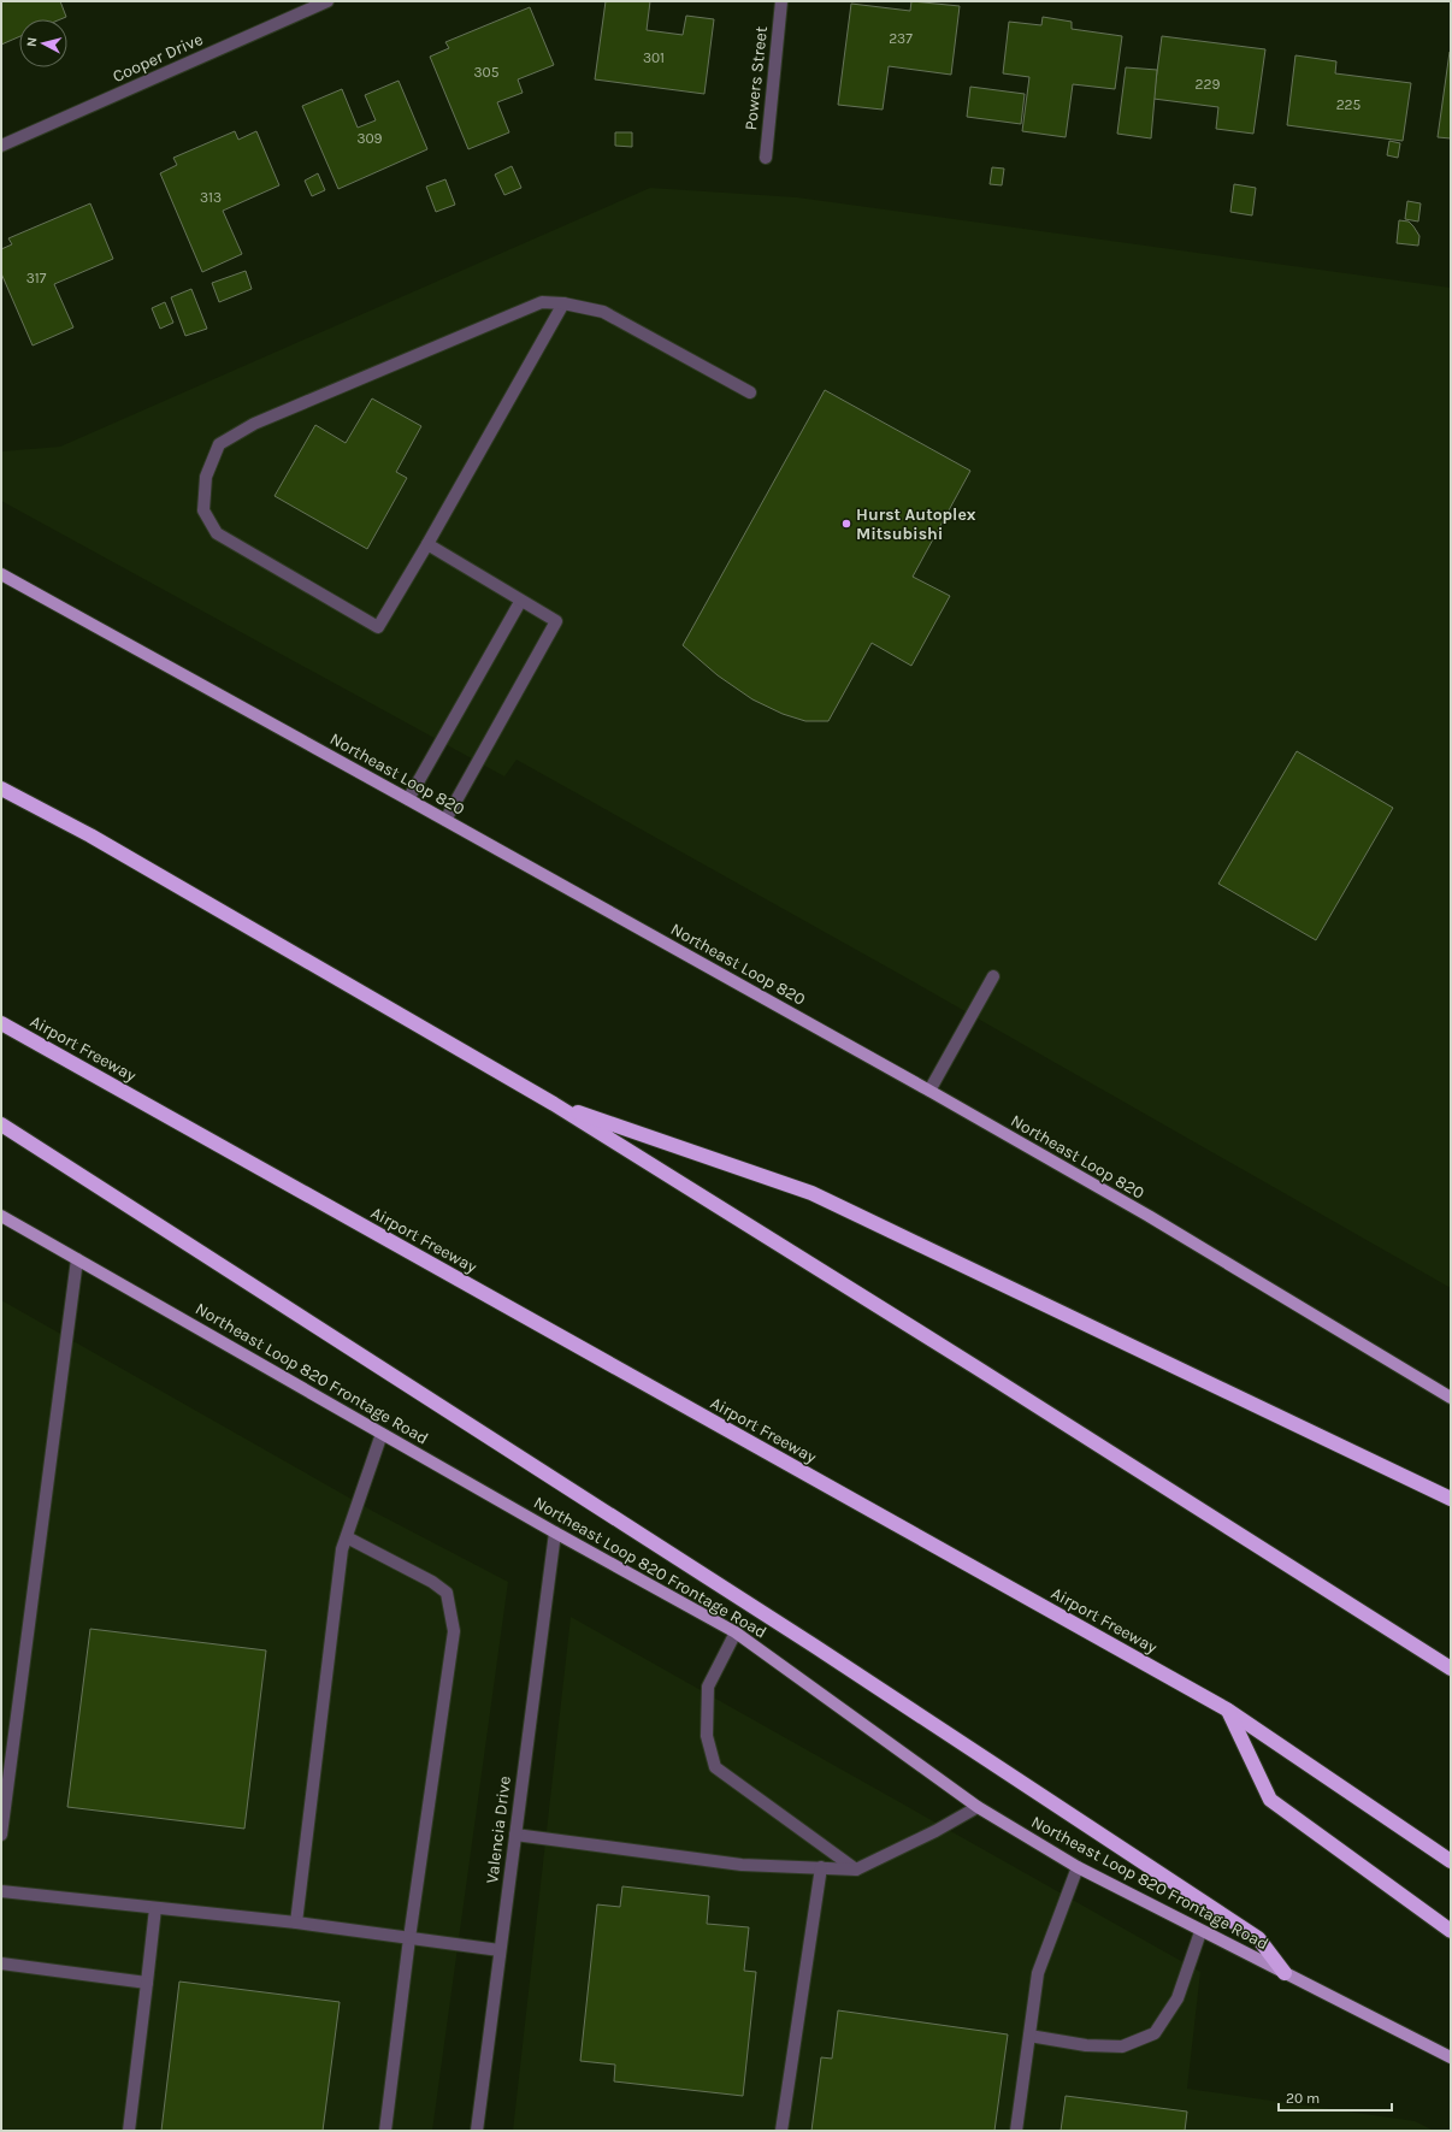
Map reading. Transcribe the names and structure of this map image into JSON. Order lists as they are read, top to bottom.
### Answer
{
  "streets": {
    "highway": ["Airport Freeway"],
    "main road": ["Northeast Loop 820", "Northeast Loop 820 Frontage Road"],
    "street": ["Cooper Drive", "Powers Street", "Valencia Drive"]
  },
  "crossings": [
    ["Northeast Loop 820 Frontage Road", "Valencia Drive"]
  ],
  "places": ["Hurst Autoplex Mitsubishi"],
  "house_numbers": [
    "237",
    "301",
    "305",
    "229",
    "225",
    "309",
    "313",
    "317"
  ],
  "scale_bar": "20 m",
  "north": "left"
}
